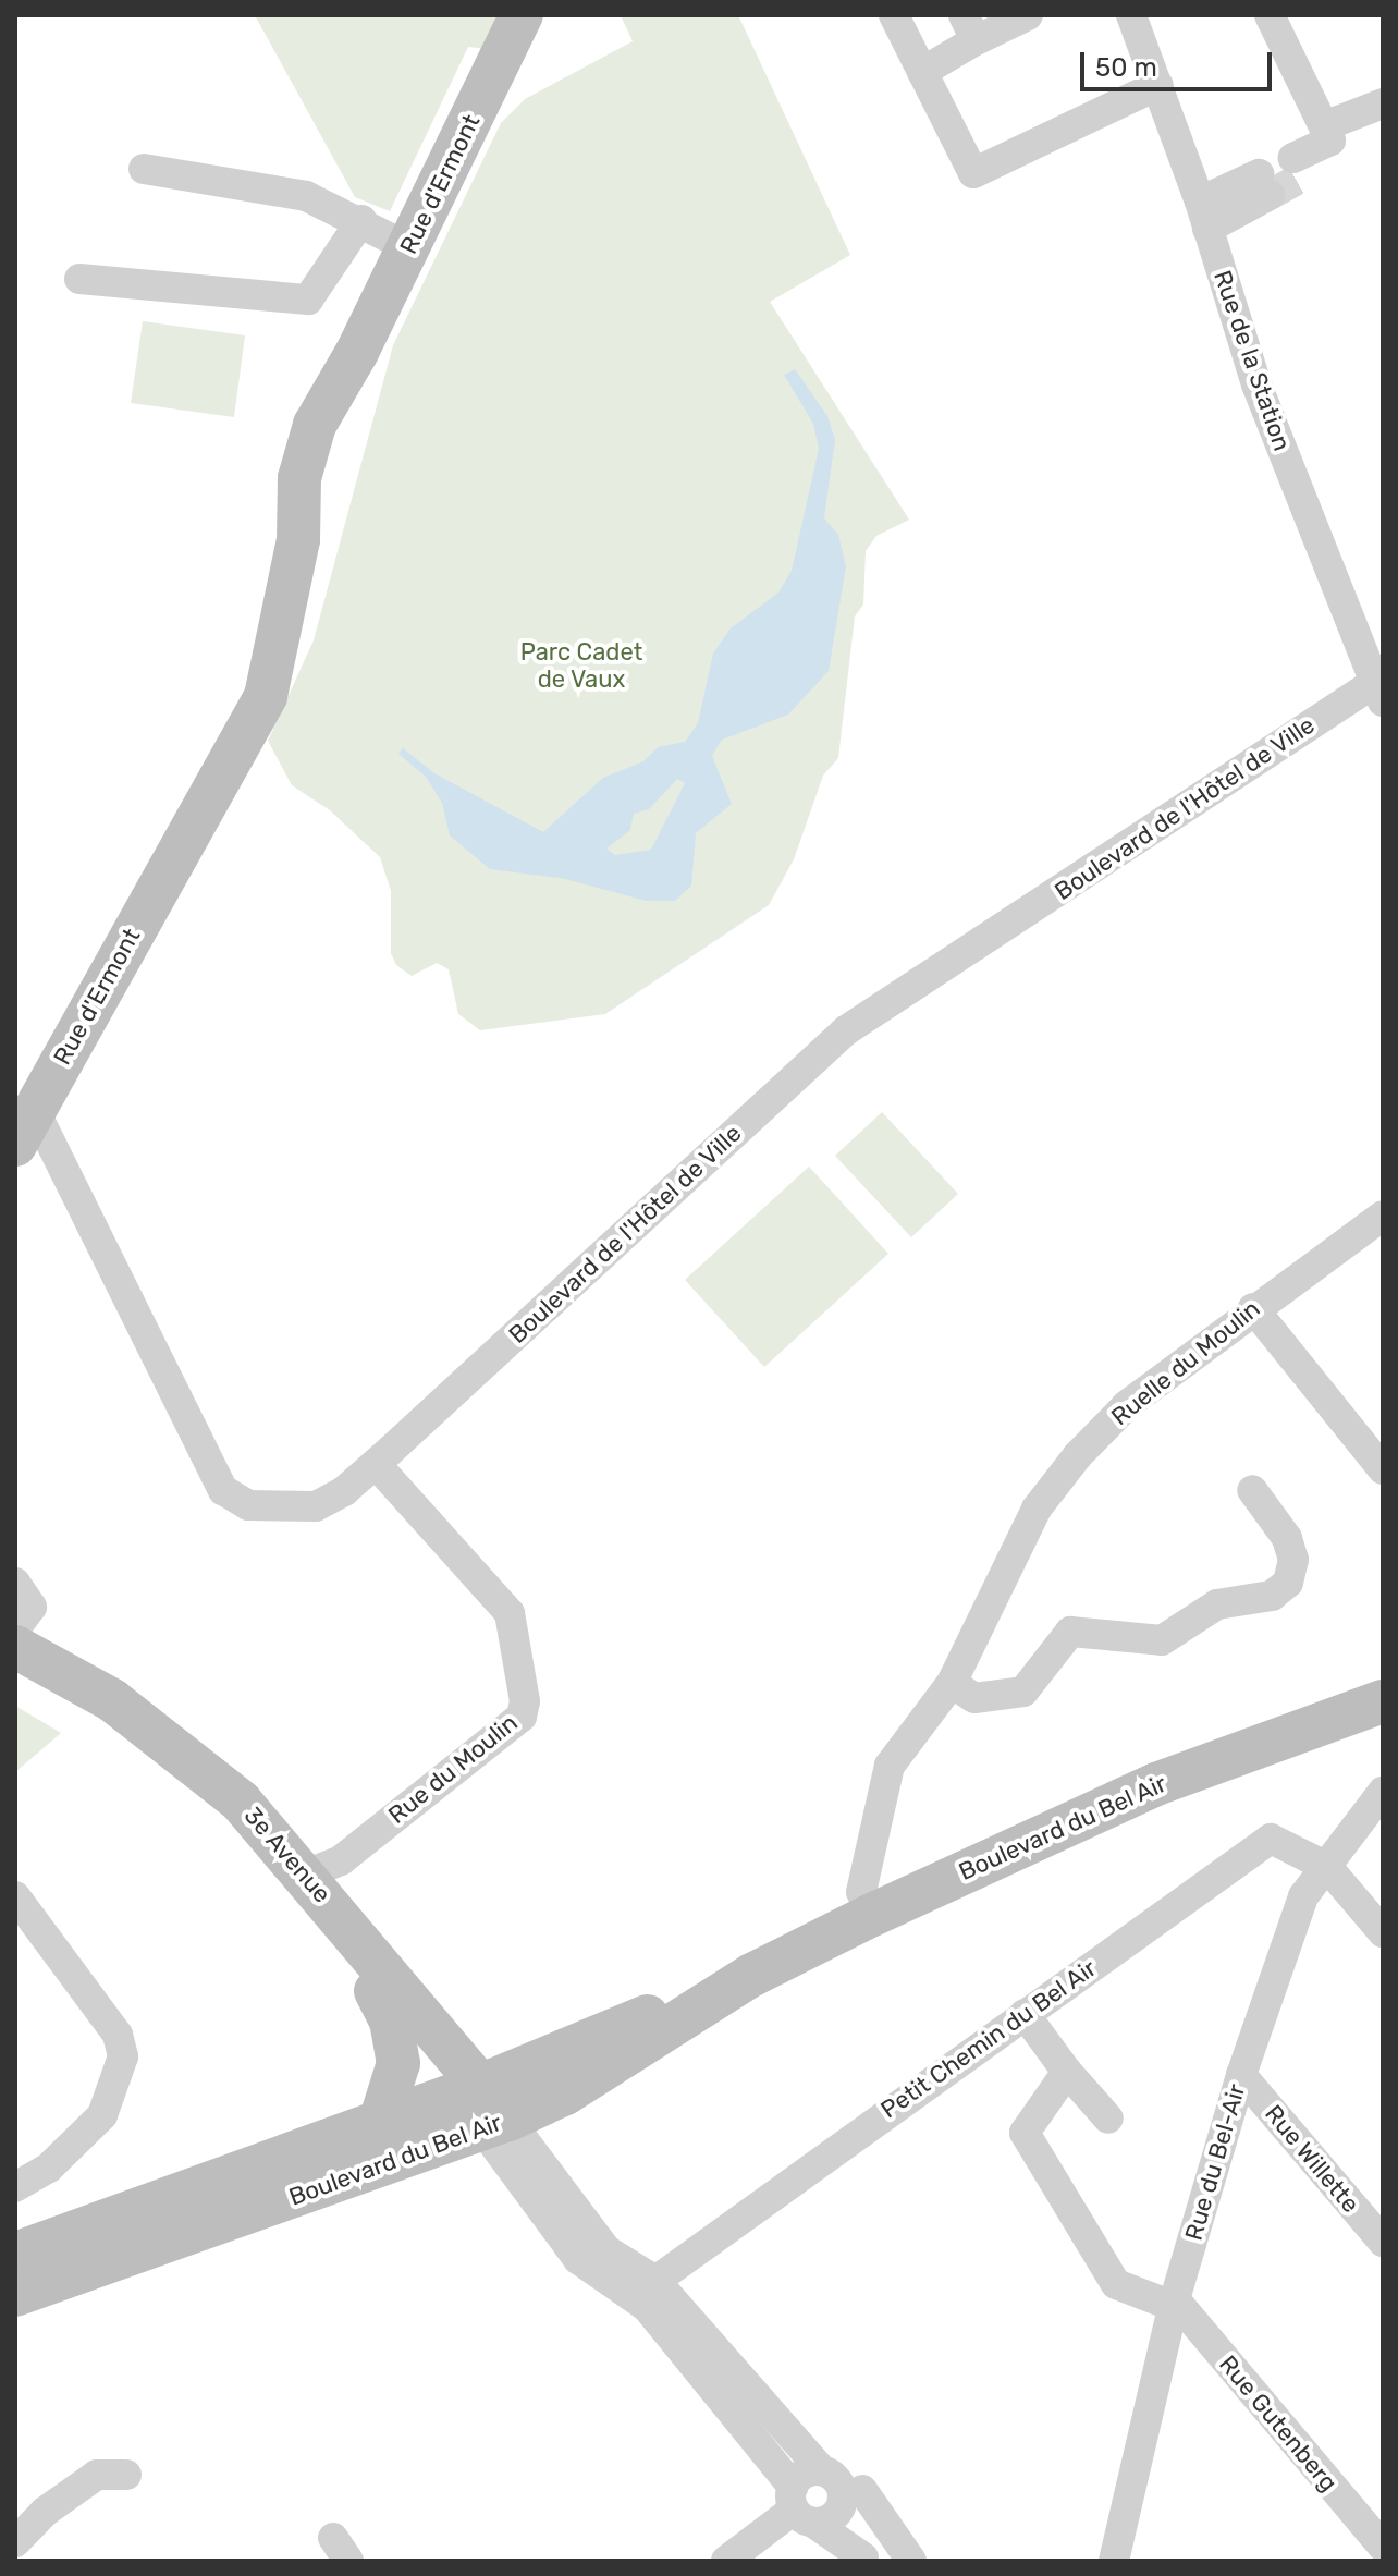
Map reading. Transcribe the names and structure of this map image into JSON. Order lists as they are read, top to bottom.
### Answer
{
  "streets": {
    "street": [
      "Rue d'Ermont",
      "Rue de la Station",
      "Boulevard de l'Hôtel de Ville",
      "Ruelle du Moulin",
      "Rue du Moulin",
      "Boulevard du Bel Air",
      "3e Avenue",
      "Petit Chemin du Bel Air",
      "Rue Willette",
      "Rue du Bel-Air",
      "Rue Gutenberg"
    ]
  },
  "crossings": [
    ["Rue d'Ermont", "Boulevard de l'Hôtel de Ville"],
    ["Rue de la Station", "Boulevard de l'Hôtel de Ville"],
    ["Boulevard de l'Hôtel de Ville", "Rue du Moulin"],
    ["Ruelle du Moulin", "Boulevard du Bel Air"],
    ["Rue du Moulin", "3e Avenue"],
    ["Boulevard du Bel Air", "3e Avenue"],
    ["Petit Chemin du Bel Air", "Rue du Bel-Air"],
    ["Rue Willette", "Rue du Bel-Air"],
    ["Rue du Bel-Air", "Rue Gutenberg"]
  ],
  "parks": ["Parc Cadet de Vaux"],
  "scale_bar": "50 m"
}
